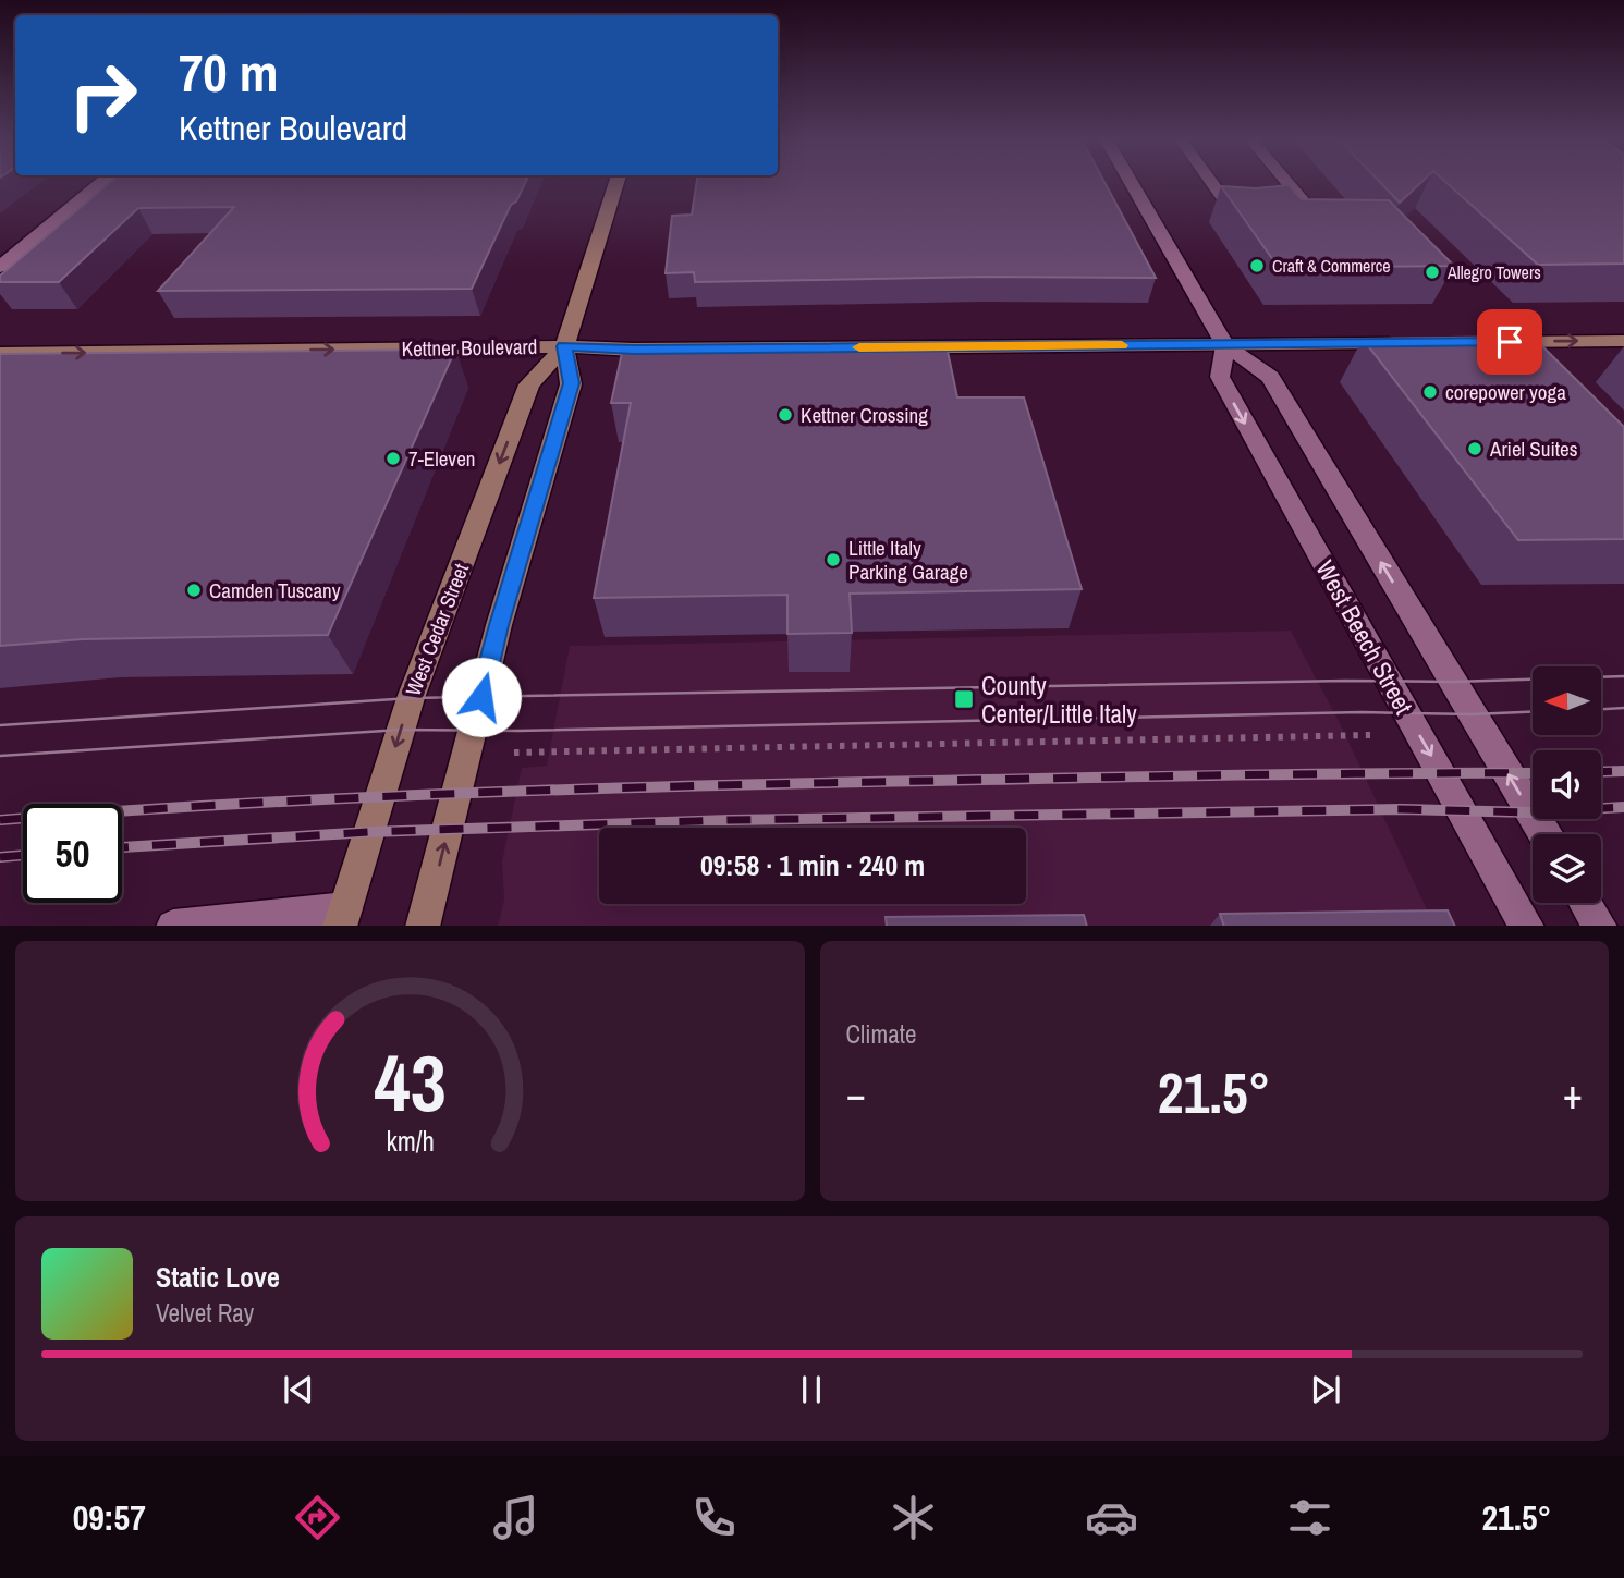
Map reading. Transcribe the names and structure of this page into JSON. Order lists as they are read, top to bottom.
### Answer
{
  "streets": {
    "main road": ["Kettner Boulevard", "West Cedar Street"],
    "street": ["West Beech Street"]
  },
  "crossings": [
    ["Kettner Boulevard", "West Cedar Street"],
    ["Kettner Boulevard", "West Beech Street"]
  ],
  "one_way": ["Kettner Boulevard"],
  "places": {
    "other": [
      "Craft & Commerce",
      "Allegro Towers",
      "corepower yoga",
      "Kettner Crossing",
      "Ariel Suites",
      "7-Eleven",
      "Little Italy Parking Garage",
      "Camden Tuscany"
    ],
    "transit": ["County Center/Little Italy"]
  },
  "north": "left",
  "page": {
    "turn": ["70 m", "Kettner Boulevard"],
    "limit": "50",
    "trip": "09:58 · 1 min · 240 m",
    "tile": "Climate",
    "heat": ["−", "21.5°", "+"],
    "song": ["Static Love", "Velvet Ray"],
    "tabs": ["09:57", "21.5°"],
    "gauge": ["43", "km/h"]
  }
}
